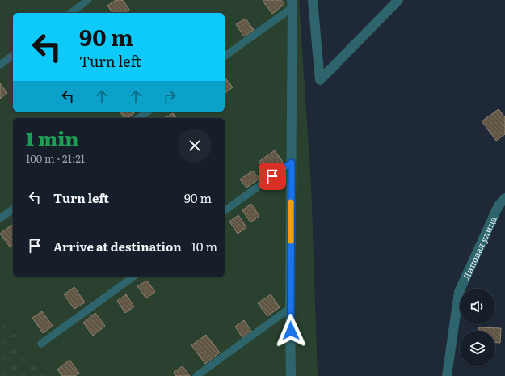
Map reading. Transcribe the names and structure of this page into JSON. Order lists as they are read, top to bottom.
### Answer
{
  "streets": {
    "street": ["Липовая улица"]
  },
  "page": {
    "turn": ["90 m", "Turn left"],
    "heading": ["1 min", "100 m · 21:21"],
    "list": [
      {
        "name": "Turn left",
        "value": "90 m"
      },
      {
        "name": "Arrive at destination",
        "value": "10 m"
      }
    ]
  }
}
